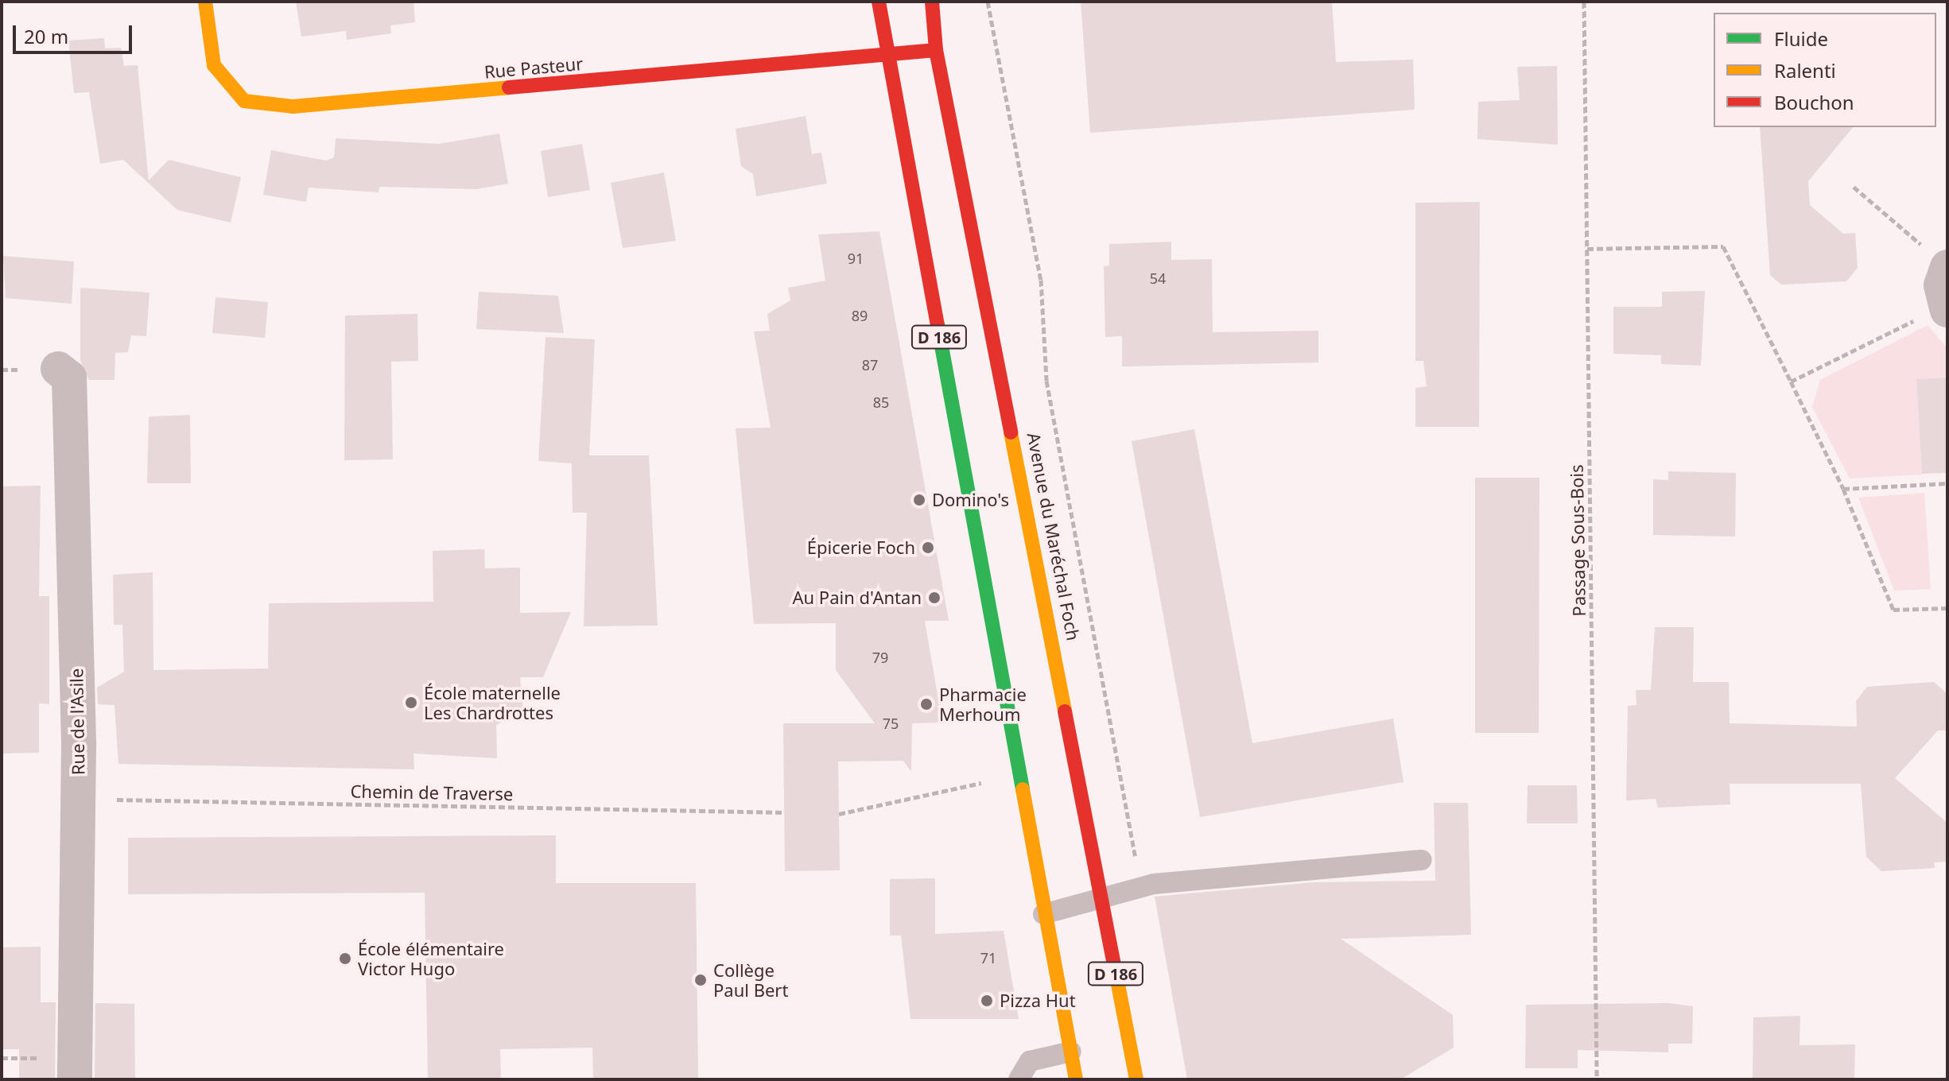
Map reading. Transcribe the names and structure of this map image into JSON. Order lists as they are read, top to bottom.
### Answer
{
  "streets": {
    "main road": ["Rue Pasteur", "D 186", "Avenue du Maréchal Foch"],
    "street": ["Rue de l'Asile"],
    "path": ["Passage Sous-Bois", "Chemin de Traverse"]
  },
  "crossings": [
    ["Rue Pasteur", "D 186"],
    ["Rue Pasteur", "Avenue du Maréchal Foch"],
    ["Rue de l'Asile", "Chemin de Traverse"]
  ],
  "places": [
    "Domino's",
    "Épicerie Foch",
    "Au Pain d'Antan",
    "École maternelle Les Chardrottes",
    "Pharmacie Merhoum",
    "École élémentaire Victor Hugo",
    "Collège Paul Bert",
    "Pizza Hut"
  ],
  "house_numbers": [
    "91",
    "54",
    "89",
    "87",
    "85",
    "79",
    "75",
    "71"
  ],
  "legend": ["Fluide", "Ralenti", "Bouchon"],
  "scale_bar": "20 m"
}
